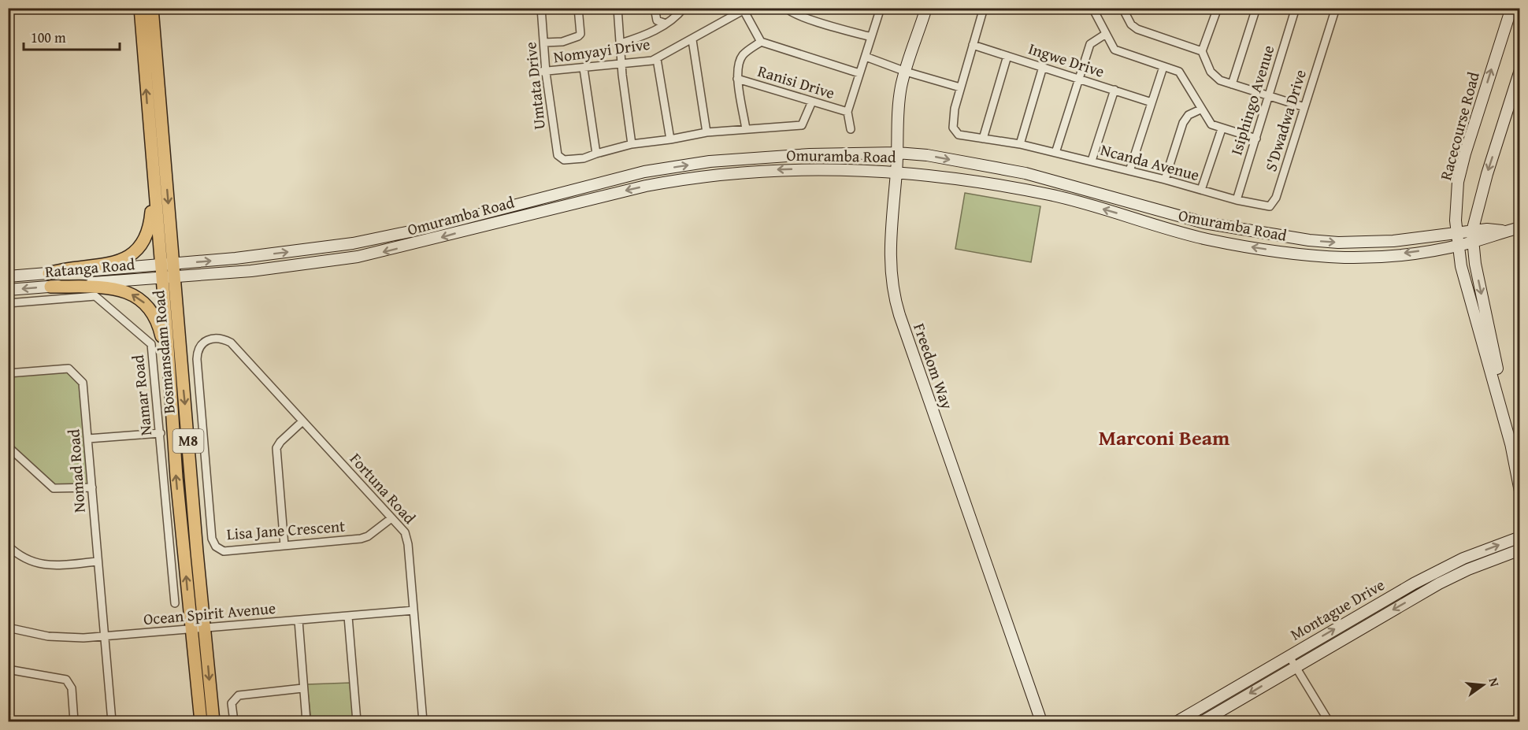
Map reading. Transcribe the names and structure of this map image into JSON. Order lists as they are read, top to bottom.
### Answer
{
  "streets": {
    "main road": [
      "Racecourse Road",
      "Omuramba Road",
      "Ratanga Road",
      "Bosmansdam Road",
      "Freedom Way",
      "M8",
      "Montague Drive"
    ],
    "street": [
      "Nomyayi Drive",
      "Ingwe Drive",
      "Ranisi Drive",
      "Umtata Drive",
      "Isiphingo Avenue",
      "S'Dwadwa Drive",
      "Ncanda Avenue",
      "Namar Road",
      "Nomad Road",
      "Fortuna Road",
      "Lisa Jane Crescent",
      "Ocean Spirit Avenue"
    ]
  },
  "crossings": [
    ["Nomyayi Drive", "Umtata Drive"],
    ["Isiphingo Avenue", "S'Dwadwa Drive"],
    ["Isiphingo Avenue", "Ncanda Avenue"],
    ["S'Dwadwa Drive", "Ncanda Avenue"],
    ["Racecourse Road", "Omuramba Road"],
    ["Omuramba Road", "Ratanga Road"],
    ["Omuramba Road", "Bosmansdam Road"],
    ["Omuramba Road", "Freedom Way"],
    ["Ratanga Road", "Bosmansdam Road"],
    ["Bosmansdam Road", "Ocean Spirit Avenue"],
    ["Nomad Road", "Ocean Spirit Avenue"],
    ["Fortuna Road", "Lisa Jane Crescent"],
    ["Fortuna Road", "Ocean Spirit Avenue"]
  ],
  "districts": ["Marconi Beam"],
  "scale_bar": "100 m",
  "north": "right"
}
